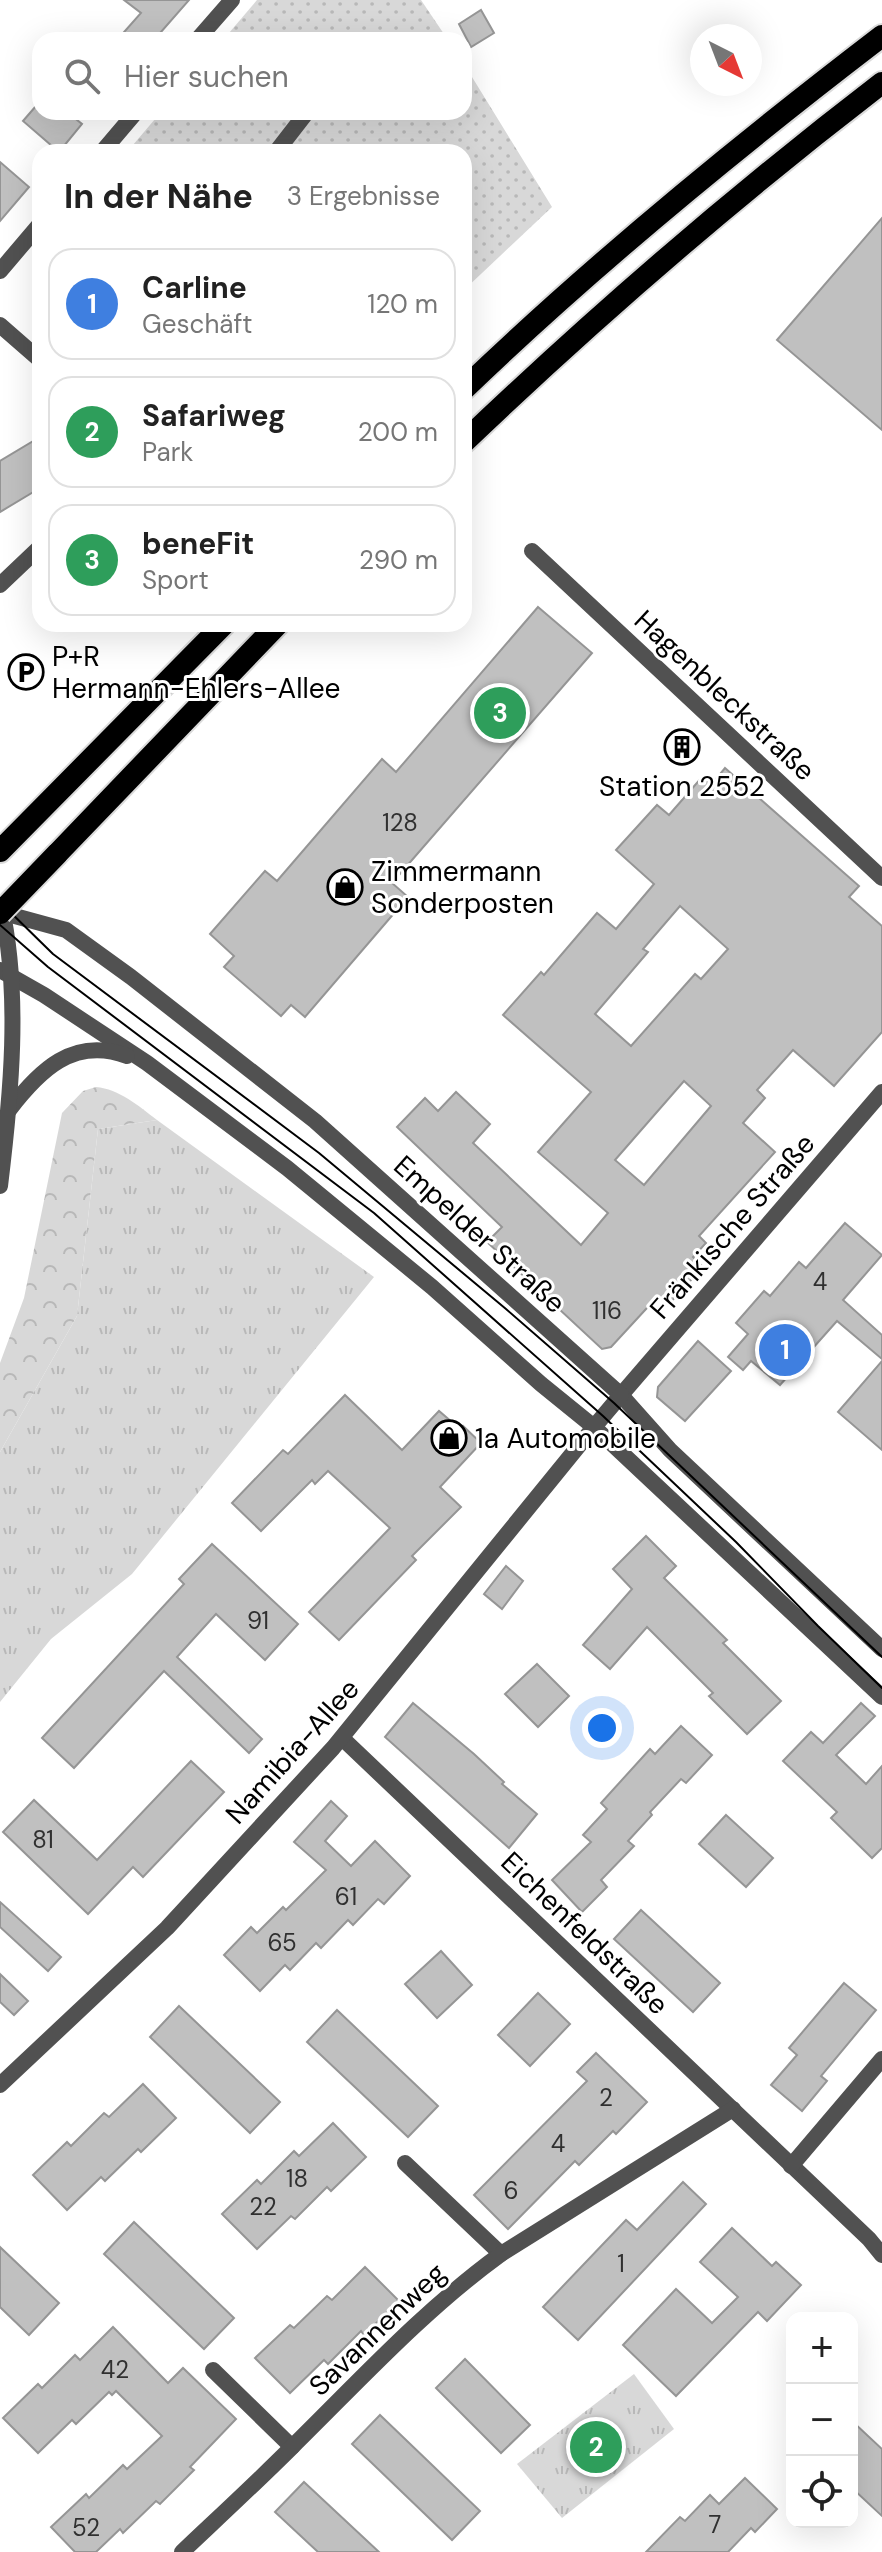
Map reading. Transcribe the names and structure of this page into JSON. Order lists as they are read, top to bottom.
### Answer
{
  "streets": {
    "street": [
      "Hagenbleckstraße",
      "Fränkische Straße",
      "Empelder Straße",
      "Namibia-Allee",
      "Eichenfeldstraße",
      "Savannenweg"
    ]
  },
  "crossings": [
    ["Fränkische Straße", "Empelder Straße"],
    ["Fränkische Straße", "Namibia-Allee"],
    ["Namibia-Allee", "Eichenfeldstraße"],
    ["Eichenfeldstraße", "Savannenweg"]
  ],
  "places": {
    "parking": ["P+R Hermann-Ehlers-Allee"],
    "building": ["Station 2552"],
    "shop": ["Zimmermann Sonderposten", "1a Automobile"]
  },
  "house_numbers": [
    "128",
    "4",
    "116",
    "91",
    "81",
    "61",
    "65",
    "2",
    "4",
    "18",
    "6",
    "22",
    "1",
    "42",
    "7",
    "52"
  ],
  "north": "bottom right",
  "page": {
    "search": "Hier suchen",
    "heading": ["In der Nähe", "3 Ergebnisse"],
    "list": [
      {
        "mark": "1",
        "name": "Carline",
        "note": "Geschäft",
        "value": "120 m"
      },
      {
        "mark": "2",
        "name": "Safariweg",
        "note": "Park",
        "value": "200 m"
      },
      {
        "mark": "3",
        "name": "beneFit",
        "note": "Sport",
        "value": "290 m"
      }
    ],
    "pins": ["3", "1", "2"],
    "map_buttons": ["+", "−"]
  }
}
